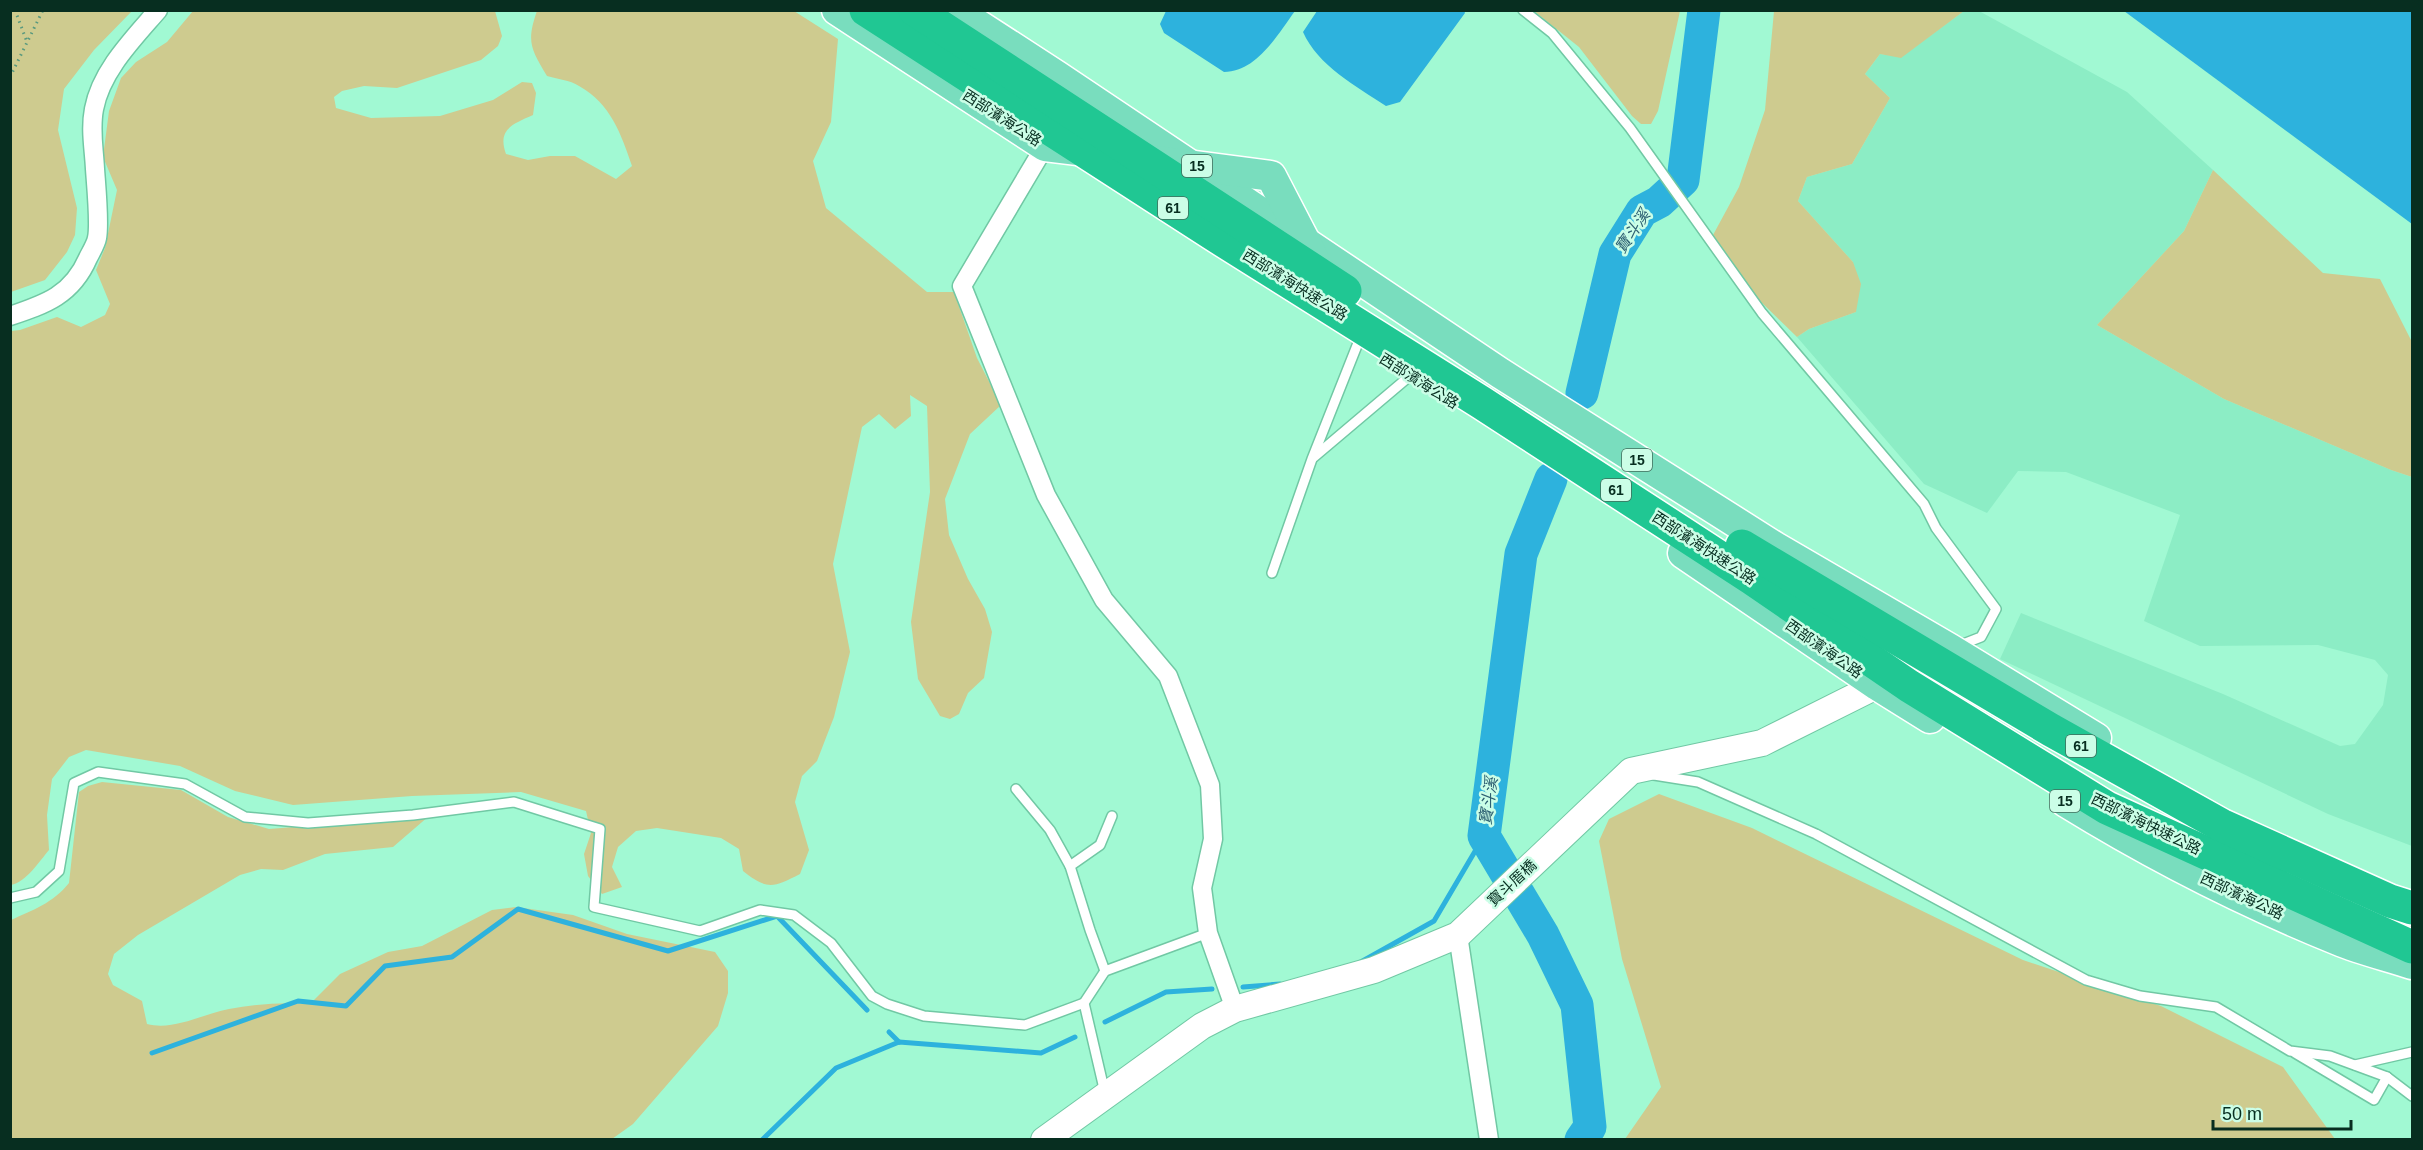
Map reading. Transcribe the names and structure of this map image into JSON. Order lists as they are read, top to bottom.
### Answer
{
  "streets": {
    "highway": ["61", "西部濱海快速公路"],
    "main road": ["西部濱海公路", "15"],
    "street": ["寶斗厝橋"]
  },
  "water": ["寶斗溪"],
  "scale_bar": "50 m"
}
